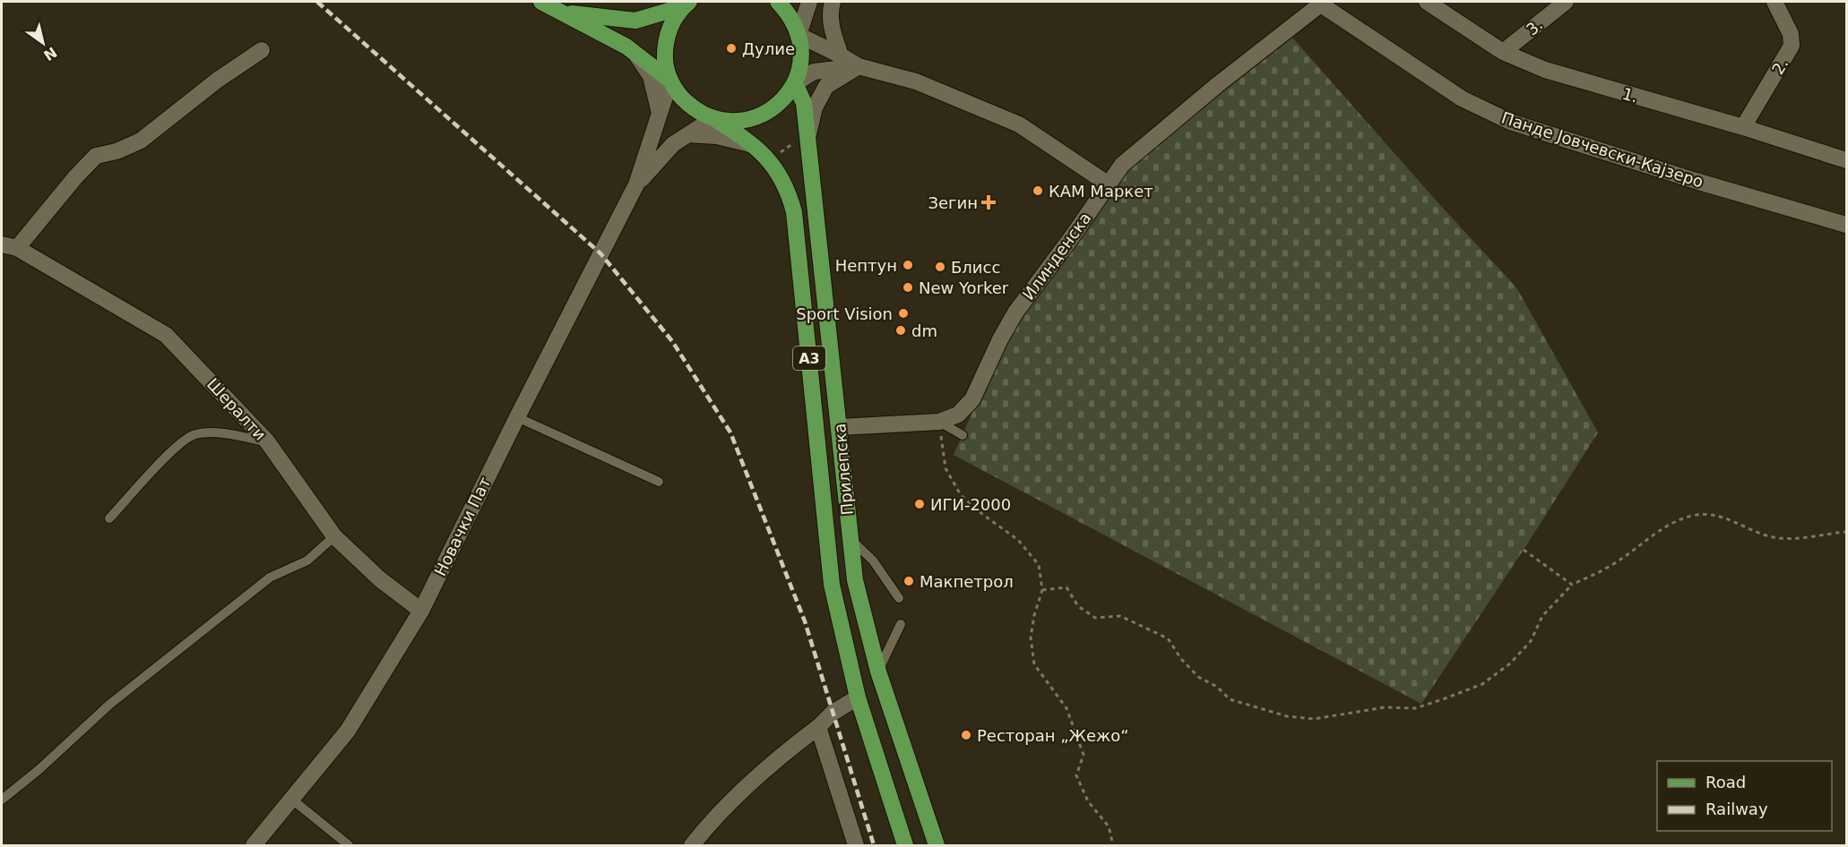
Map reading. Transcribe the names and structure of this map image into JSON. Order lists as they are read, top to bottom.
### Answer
{
  "streets": {
    "main road": ["A3", "Прилепска"],
    "street": [
      "3.",
      "2.",
      "1.",
      "Панде Јовчевски-Кајзеро",
      "Илинденска",
      "Шералти",
      "Новачки Пат"
    ]
  },
  "crossings": [
    ["3.", "1."],
    ["2.", "1."],
    ["Панде Јовчевски-Кајзеро", "Илинденска"],
    ["Илинденска", "Прилепска"],
    ["A3", "Прилепска"],
    ["Шералти", "Новачки Пат"]
  ],
  "places": {
    "other": [
      "Дулие",
      "КАМ Маркет",
      "Нептун",
      "Блисс",
      "New Yorker",
      "Sport Vision",
      "dm",
      "ИГИ-2000",
      "Макпетрол",
      "Ресторан „Жежо“"
    ],
    "health": ["Зегин"]
  },
  "legend": ["Road", "Railway"],
  "north": "bottom right"
}
